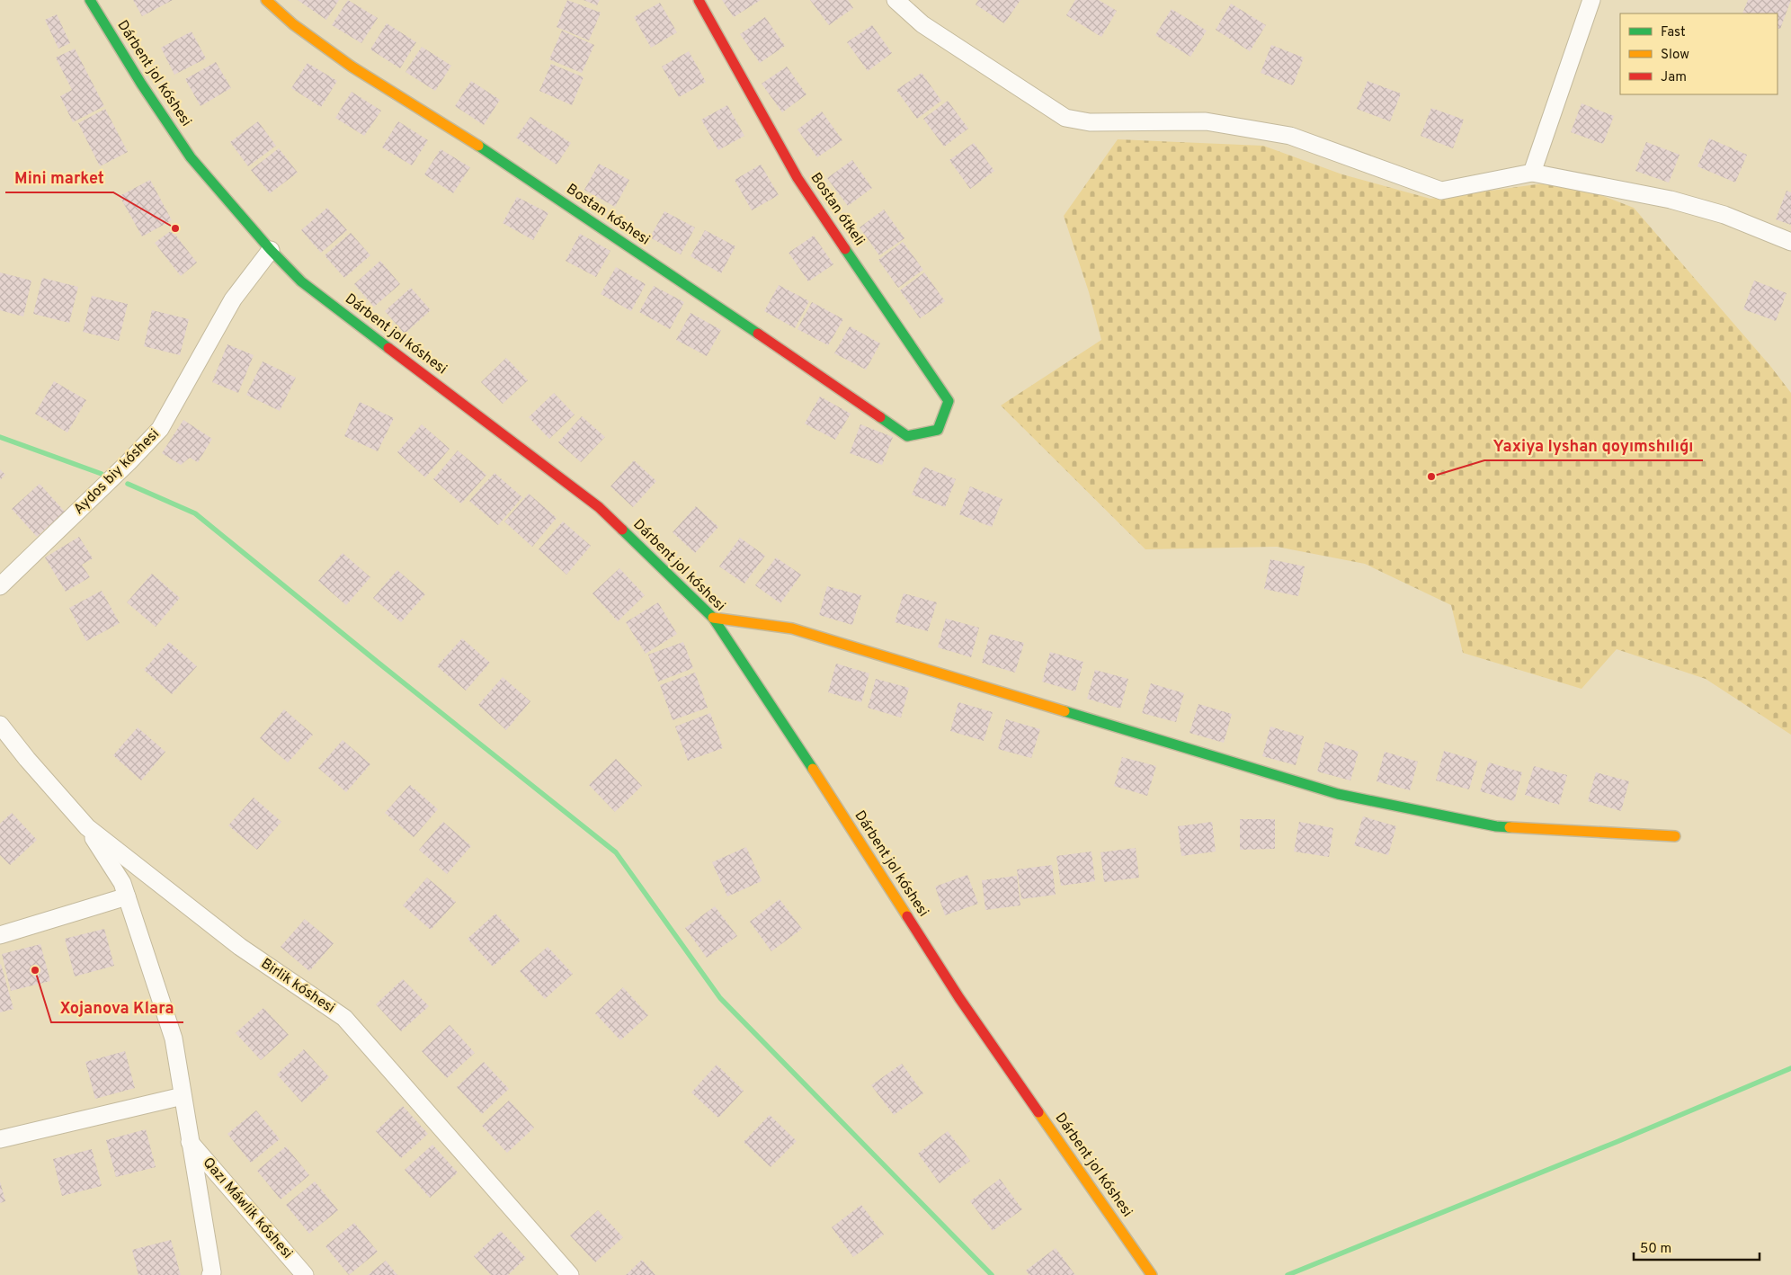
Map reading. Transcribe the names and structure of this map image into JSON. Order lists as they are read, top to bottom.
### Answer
{
  "streets": {
    "street": [
      "Dárbent jol kóshesi",
      "Bostan ótkeli",
      "Bostan kóshesi",
      "Aydos biy kóshesi",
      "Birlik kóshesi",
      "Qazı Máwlik kóshesi"
    ]
  },
  "crossings": [
    ["Dárbent jol kóshesi", "Aydos biy kóshesi"],
    ["Bostan ótkeli", "Bostan kóshesi"]
  ],
  "places": ["Mini market", "Yaxiya Iyshan qoyımshılıǵı", "Xojanova Klara"],
  "legend": ["Fast", "Slow", "Jam"],
  "scale_bar": "50 m"
}
